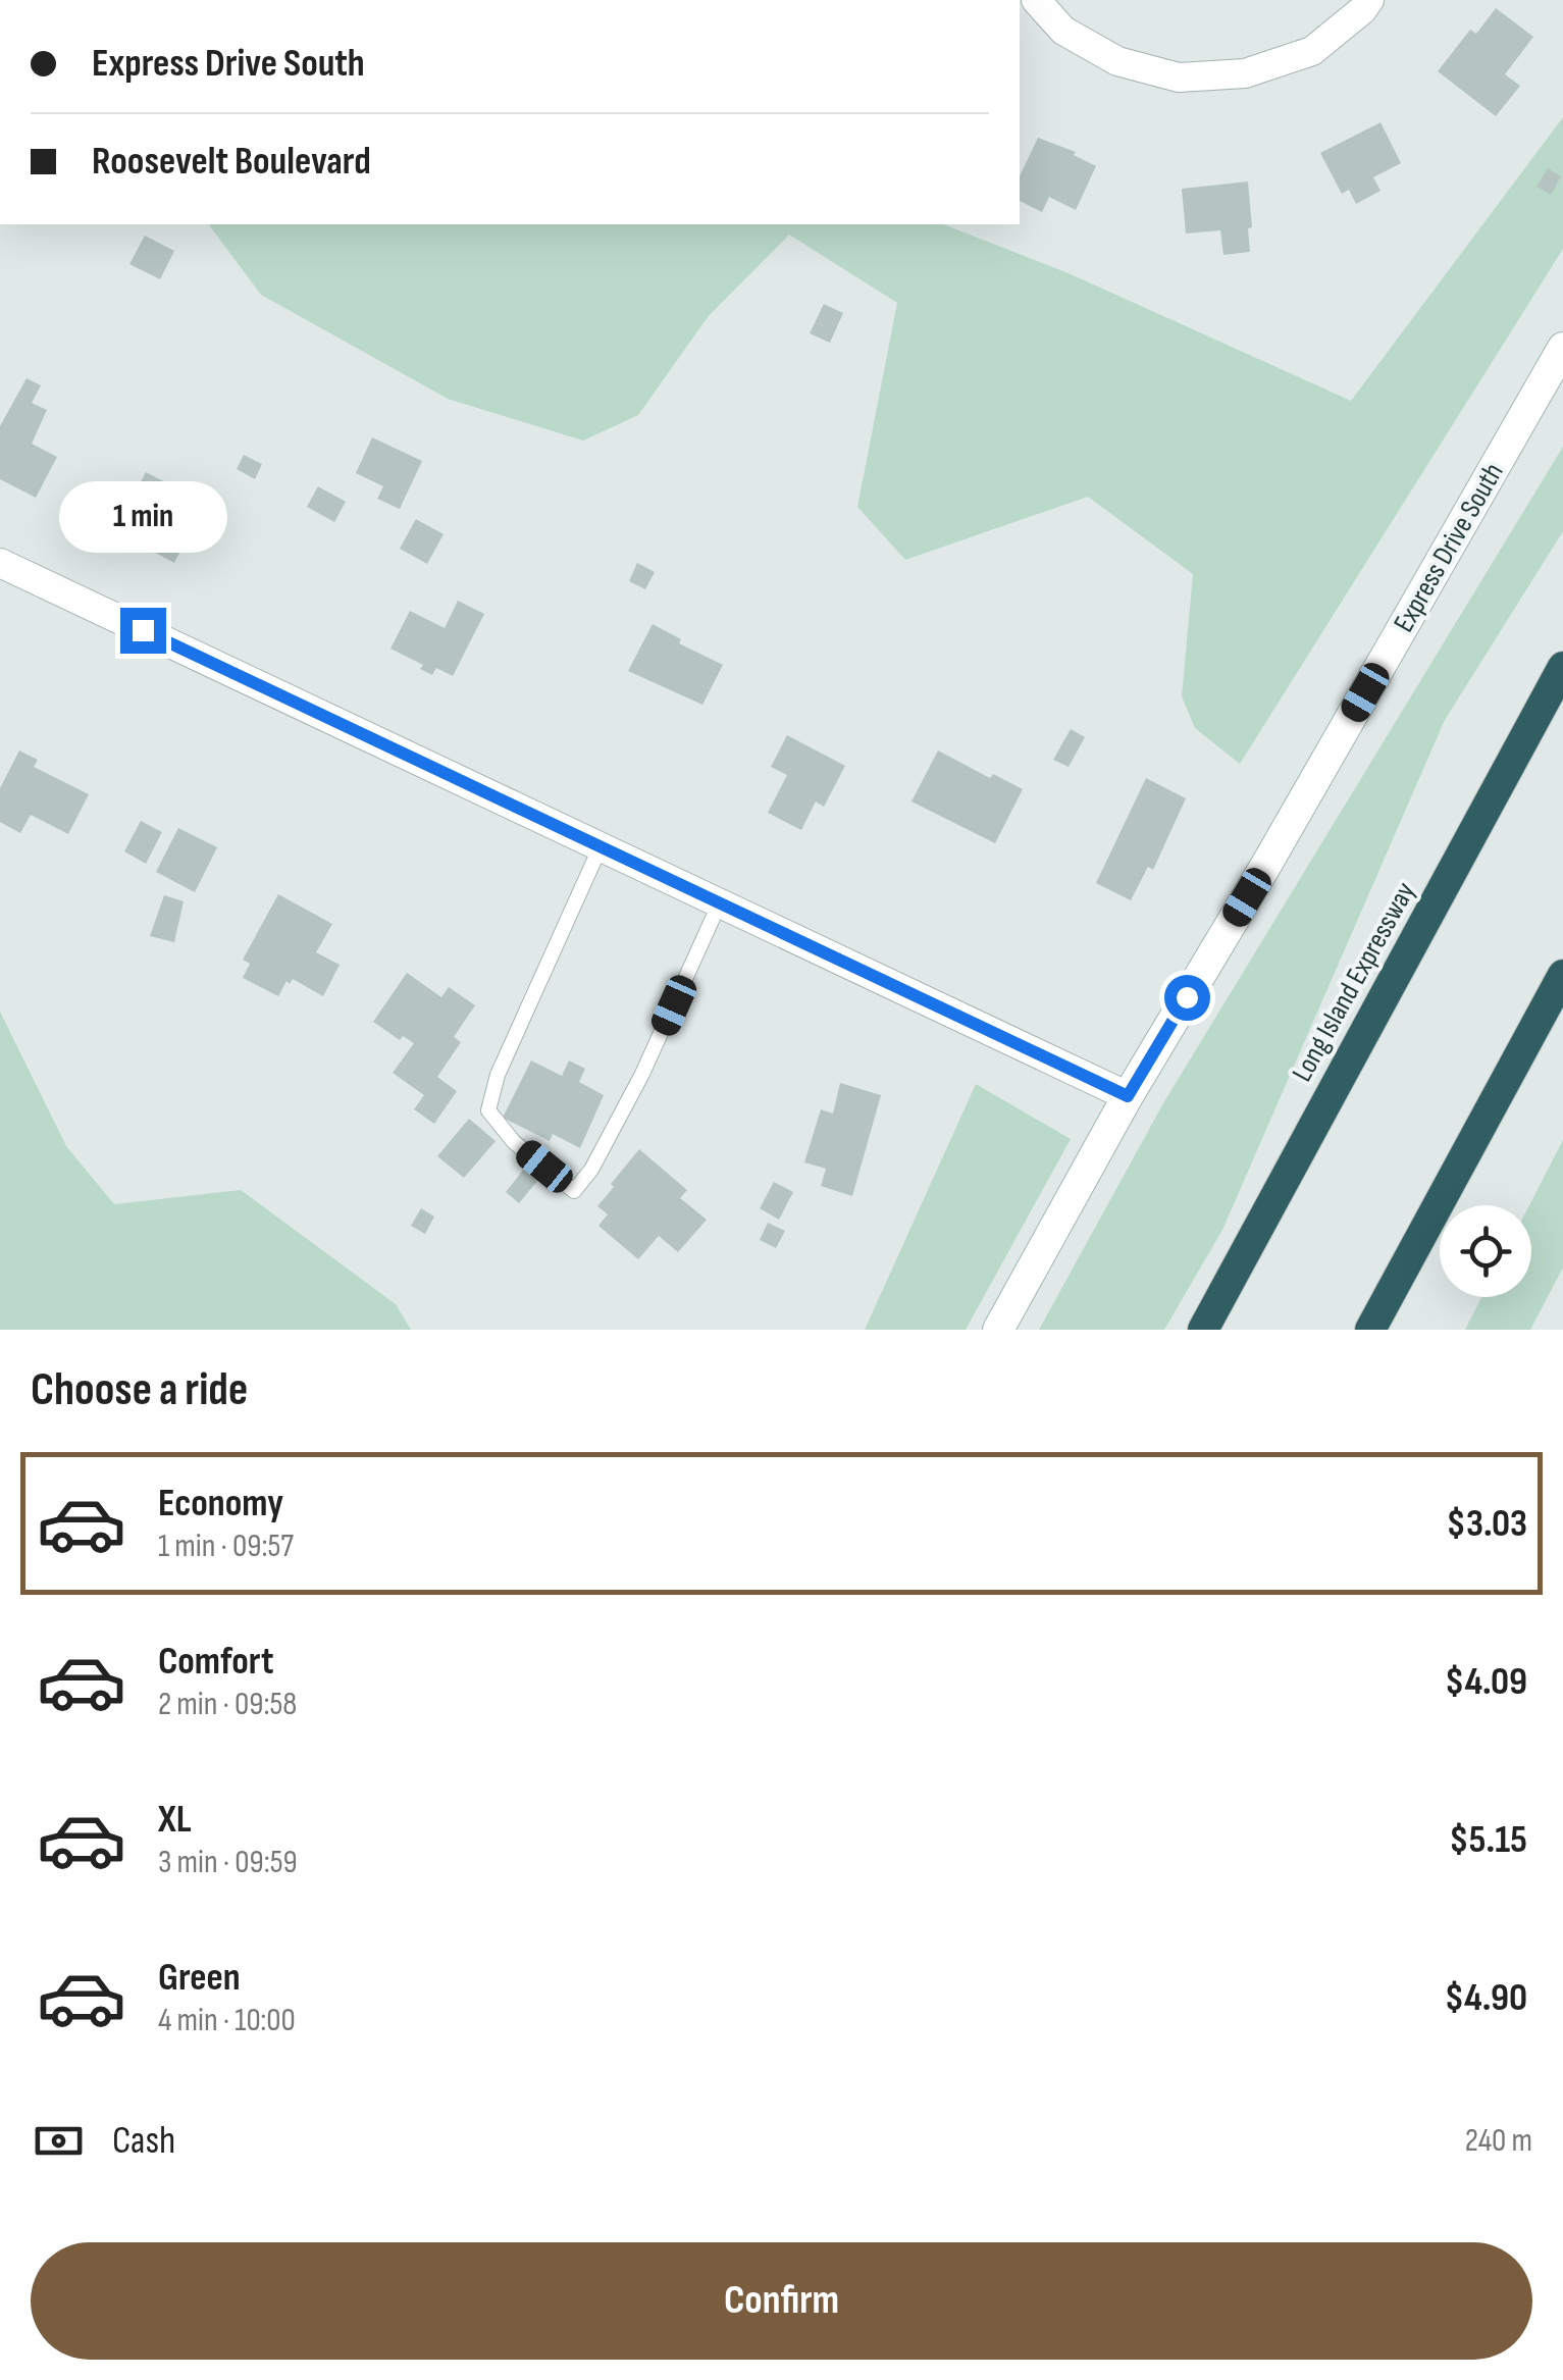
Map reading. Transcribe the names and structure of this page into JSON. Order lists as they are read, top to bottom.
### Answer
{
  "streets": {
    "highway": ["Long Island Expressway"],
    "main road": ["Express Drive South"]
  },
  "page": {
    "banner": ["Express Drive South", "Roosevelt Boulevard"],
    "bubble": "1 min",
    "heading": "Choose a ride",
    "list": [
      {
        "name": "Economy",
        "note": "1 min · 09:57",
        "value": "$3.03"
      },
      {
        "name": "Comfort",
        "note": "2 min · 09:58",
        "value": "$4.09"
      },
      {
        "name": "XL",
        "note": "3 min · 09:59",
        "value": "$5.15"
      },
      {
        "name": "Green",
        "note": "4 min · 10:00",
        "value": "$4.90"
      }
    ],
    "pay": ["Cash", "240 m"],
    "buttons": "Confirm"
  }
}
